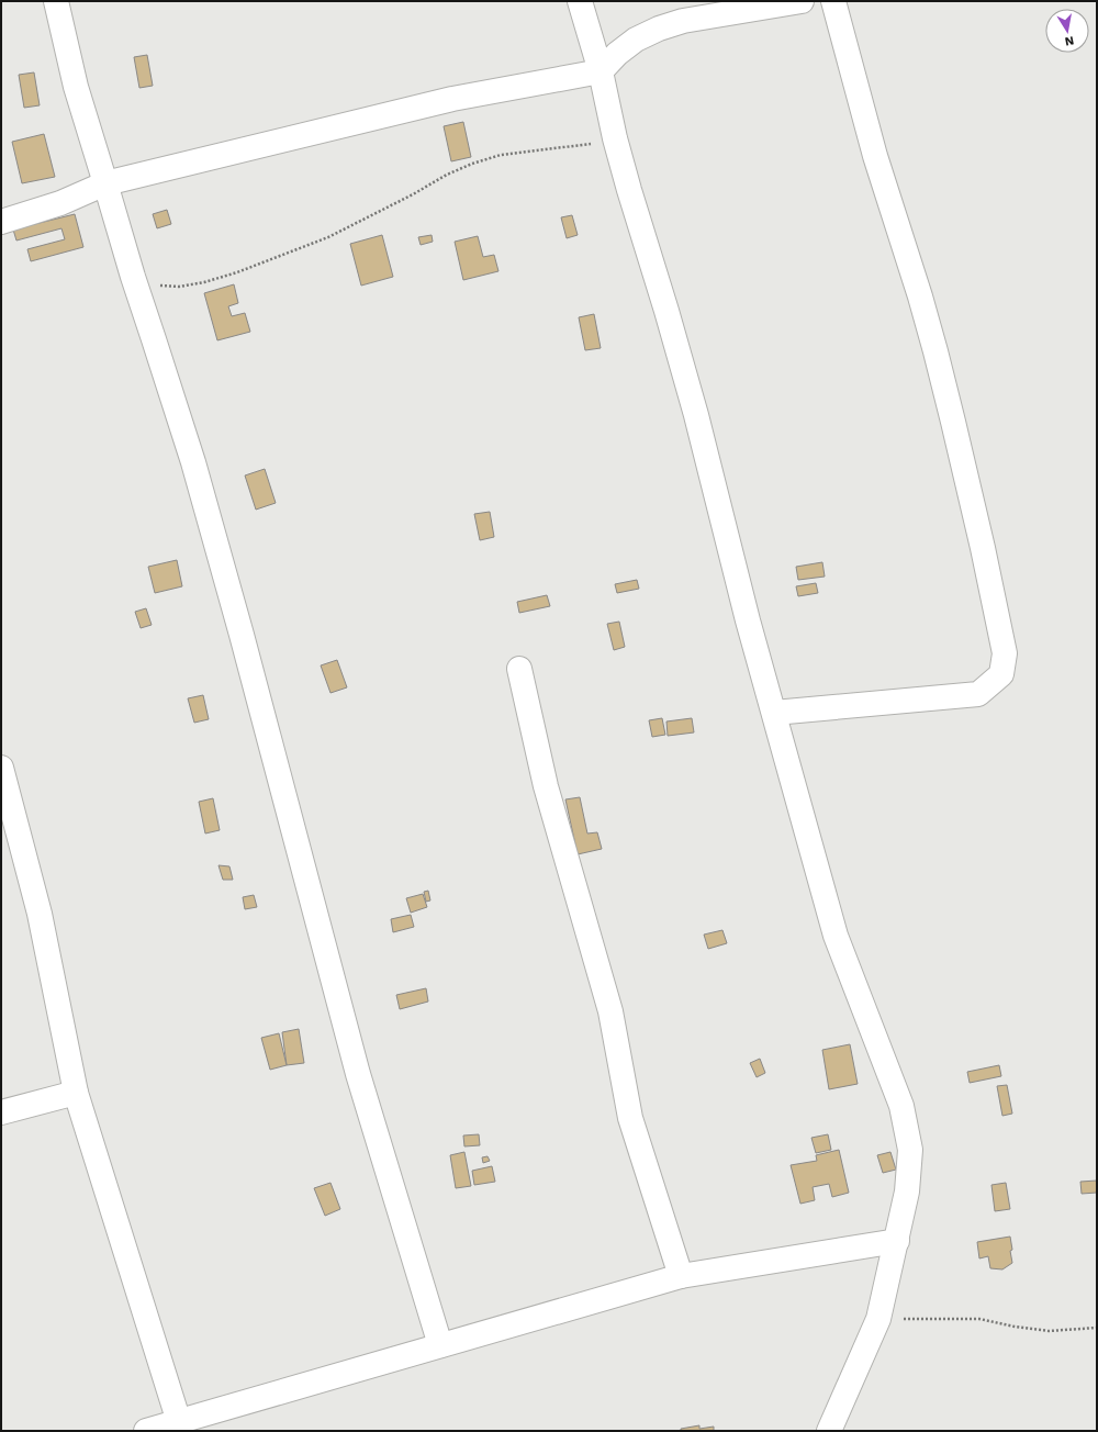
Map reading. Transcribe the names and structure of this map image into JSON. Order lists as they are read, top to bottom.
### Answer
{
  "north": "bottom"
}
